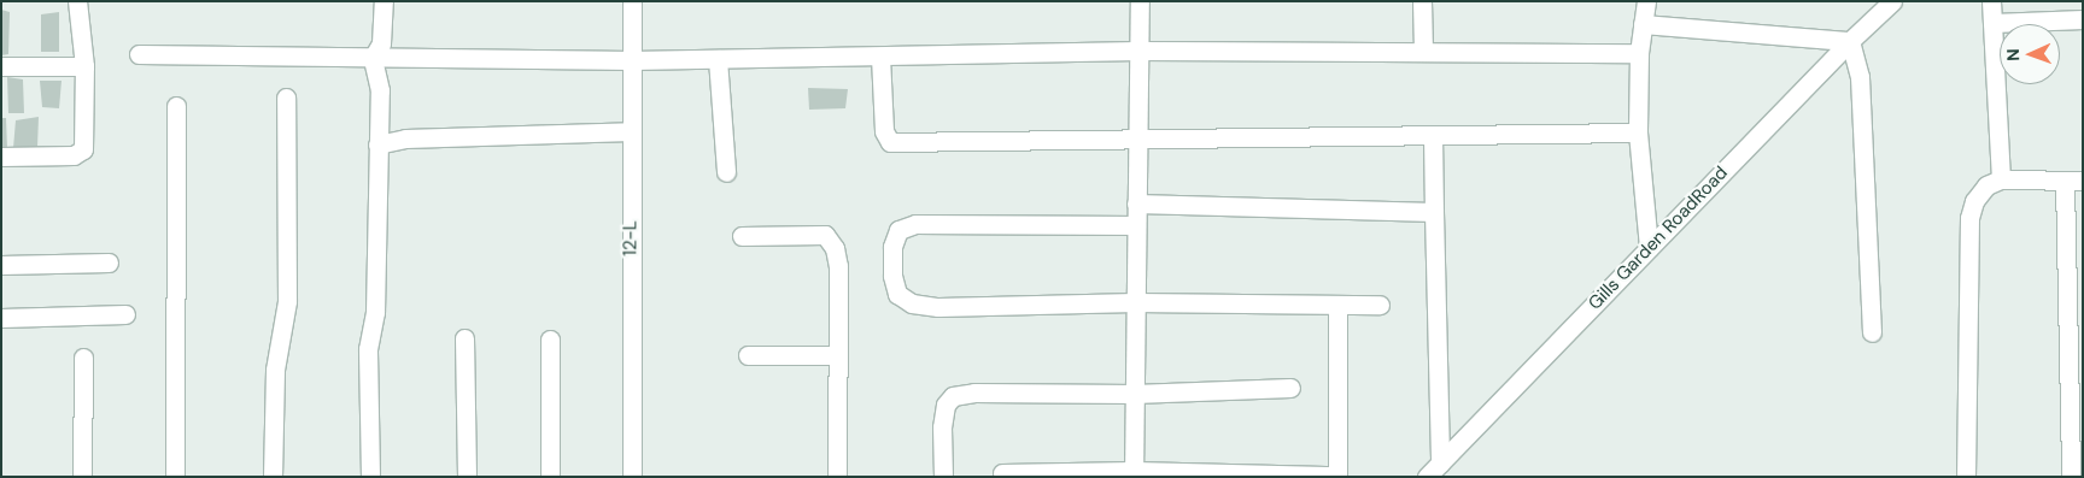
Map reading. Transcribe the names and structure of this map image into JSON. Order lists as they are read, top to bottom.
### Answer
{
  "streets": {
    "street": ["12-L", "Gills Garden RoadRoad"]
  },
  "north": "left"
}
